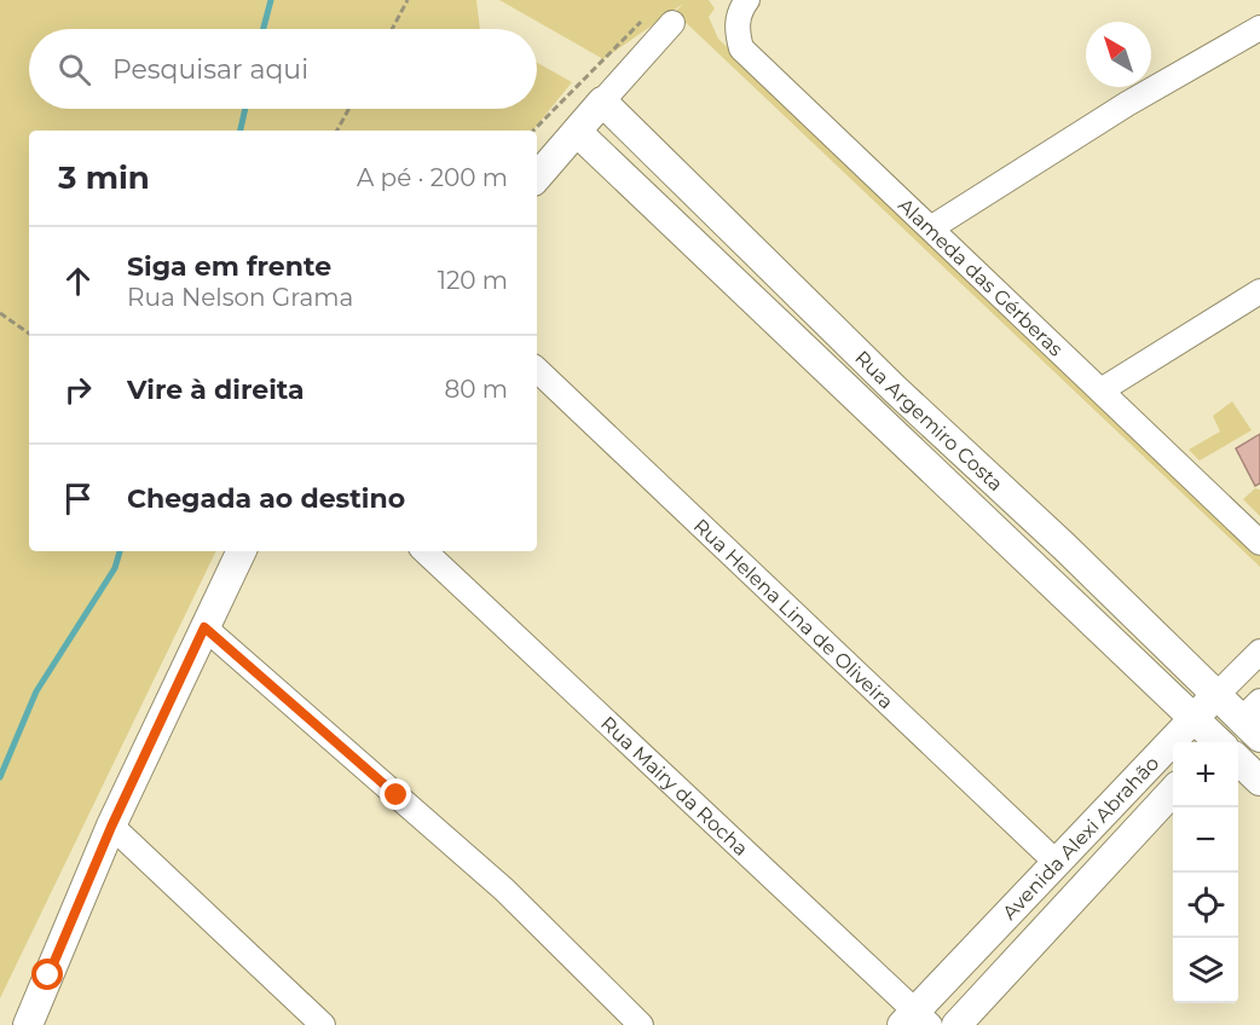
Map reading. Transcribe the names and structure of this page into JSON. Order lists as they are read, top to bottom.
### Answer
{
  "streets": {
    "street": [
      "Alameda das Gérberas",
      "Rua Argemiro Costa",
      "Rua Helena Lina de Oliveira",
      "Rua Mairy da Rocha",
      "Avenida Alexi Abrahão"
    ]
  },
  "crossings": [
    ["Rua Argemiro Costa", "Avenida Alexi Abrahão"],
    ["Rua Helena Lina de Oliveira", "Avenida Alexi Abrahão"],
    ["Rua Mairy da Rocha", "Avenida Alexi Abrahão"]
  ],
  "north": "top left",
  "page": {
    "search": "Pesquisar aqui",
    "heading": ["3 min", "A pé · 200 m"],
    "list": [
      ["Siga em frente", "Rua Nelson Grama", "120 m"],
      ["Vire à direita", "80 m"],
      "Chegada ao destino"
    ],
    "map_buttons": ["+", "−"]
  }
}
